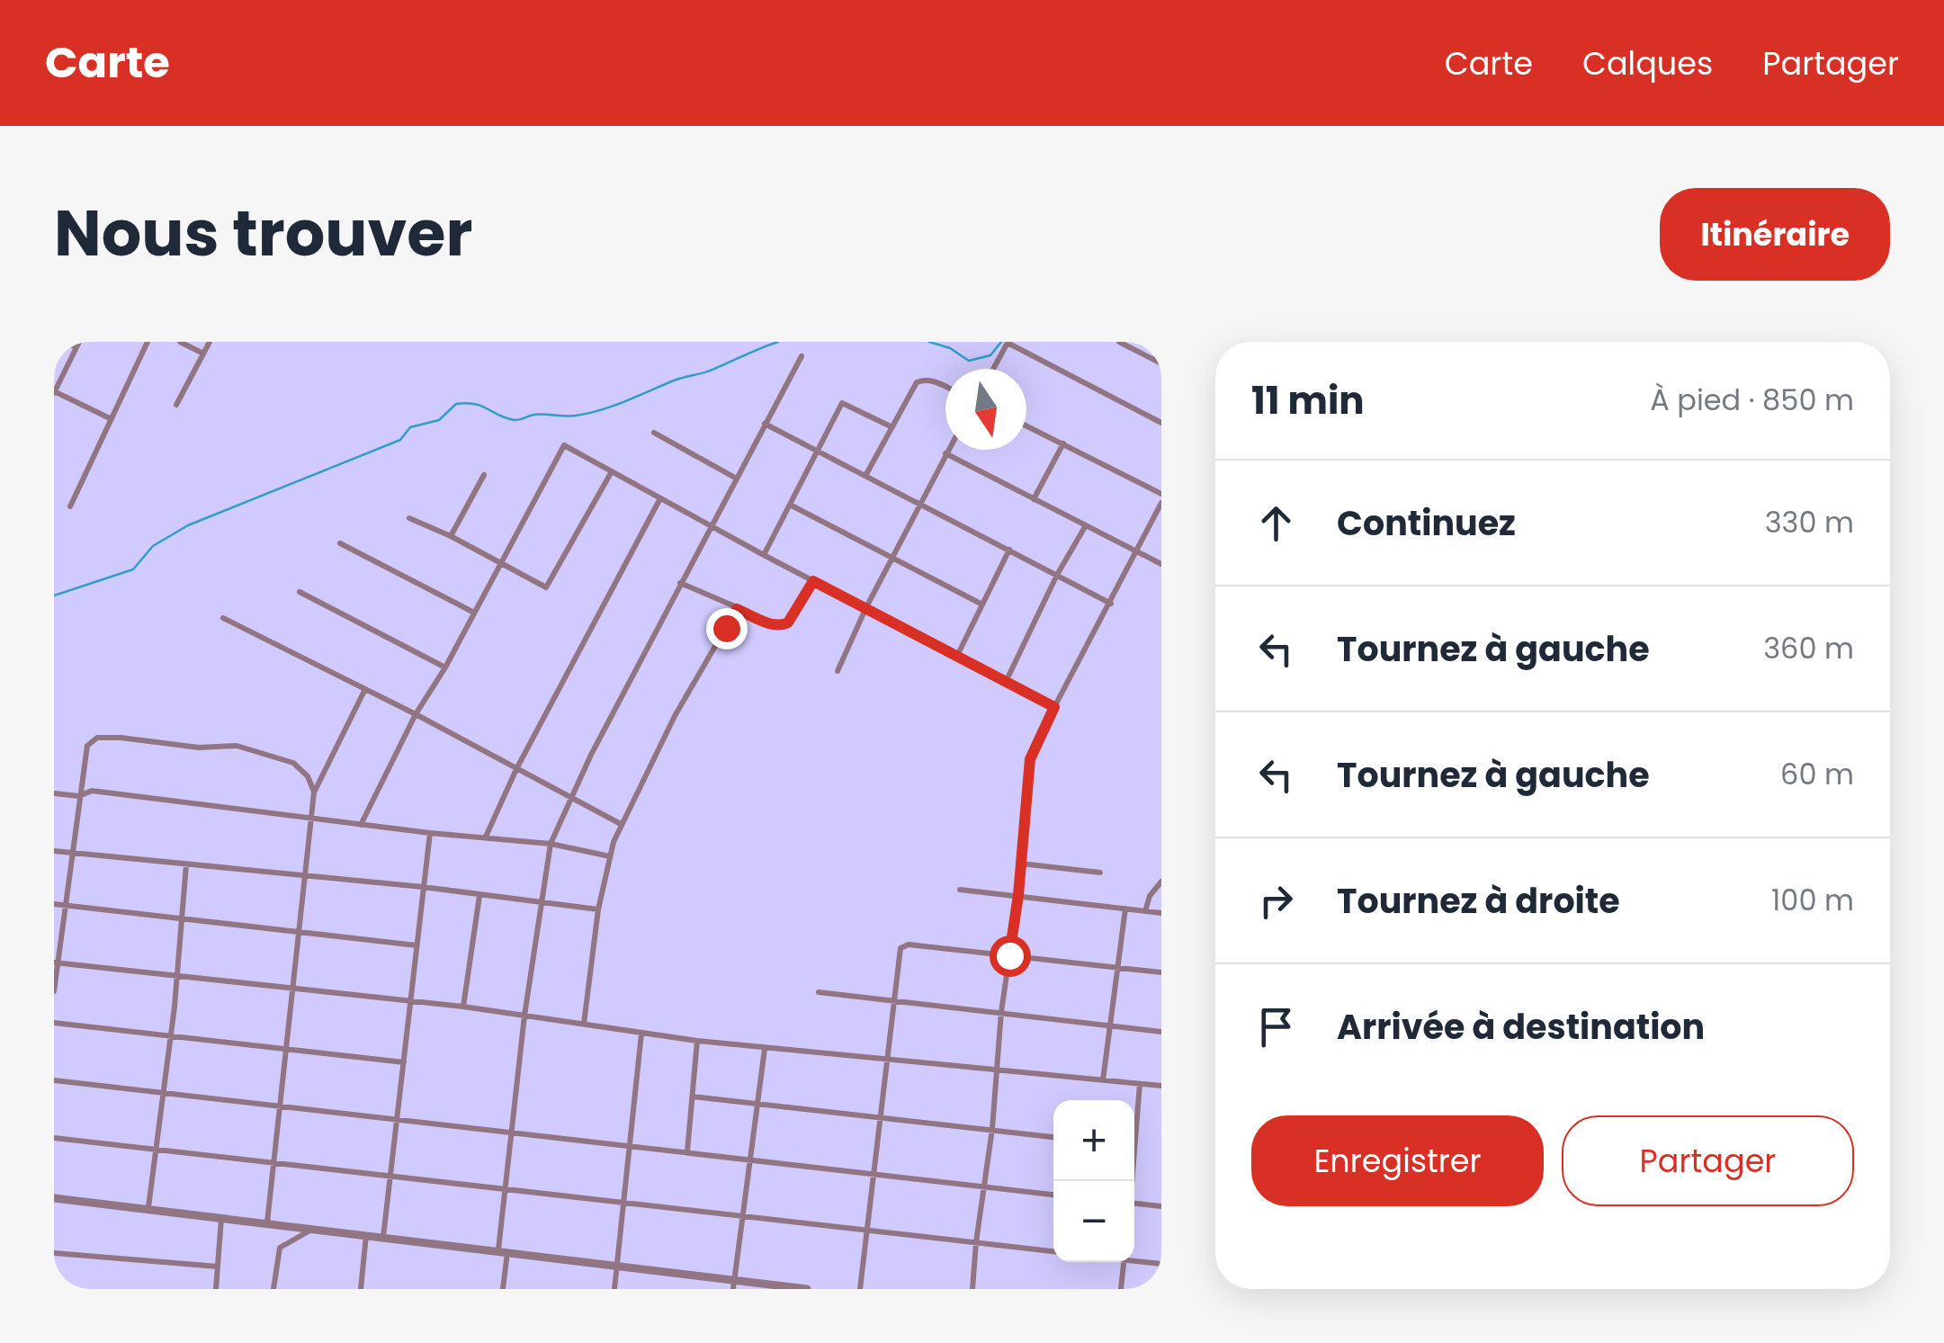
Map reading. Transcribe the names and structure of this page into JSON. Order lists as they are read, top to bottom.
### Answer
{
  "north": "bottom",
  "page": {
    "header": "Carte",
    "nav": ["Carte", "Calques", "Partager"],
    "title": "Nous trouver",
    "buttons": [
      "Itinéraire",
      ["Enregistrer", "Partager"]
    ],
    "heading": ["11 min", "À pied · 850 m"],
    "list": [
      ["Continuez", "330 m"],
      ["Tournez à gauche", "360 m"],
      ["Tournez à gauche", "60 m"],
      ["Tournez à droite", "100 m"],
      "Arrivée à destination"
    ],
    "map_buttons": ["+", "−"]
  }
}
